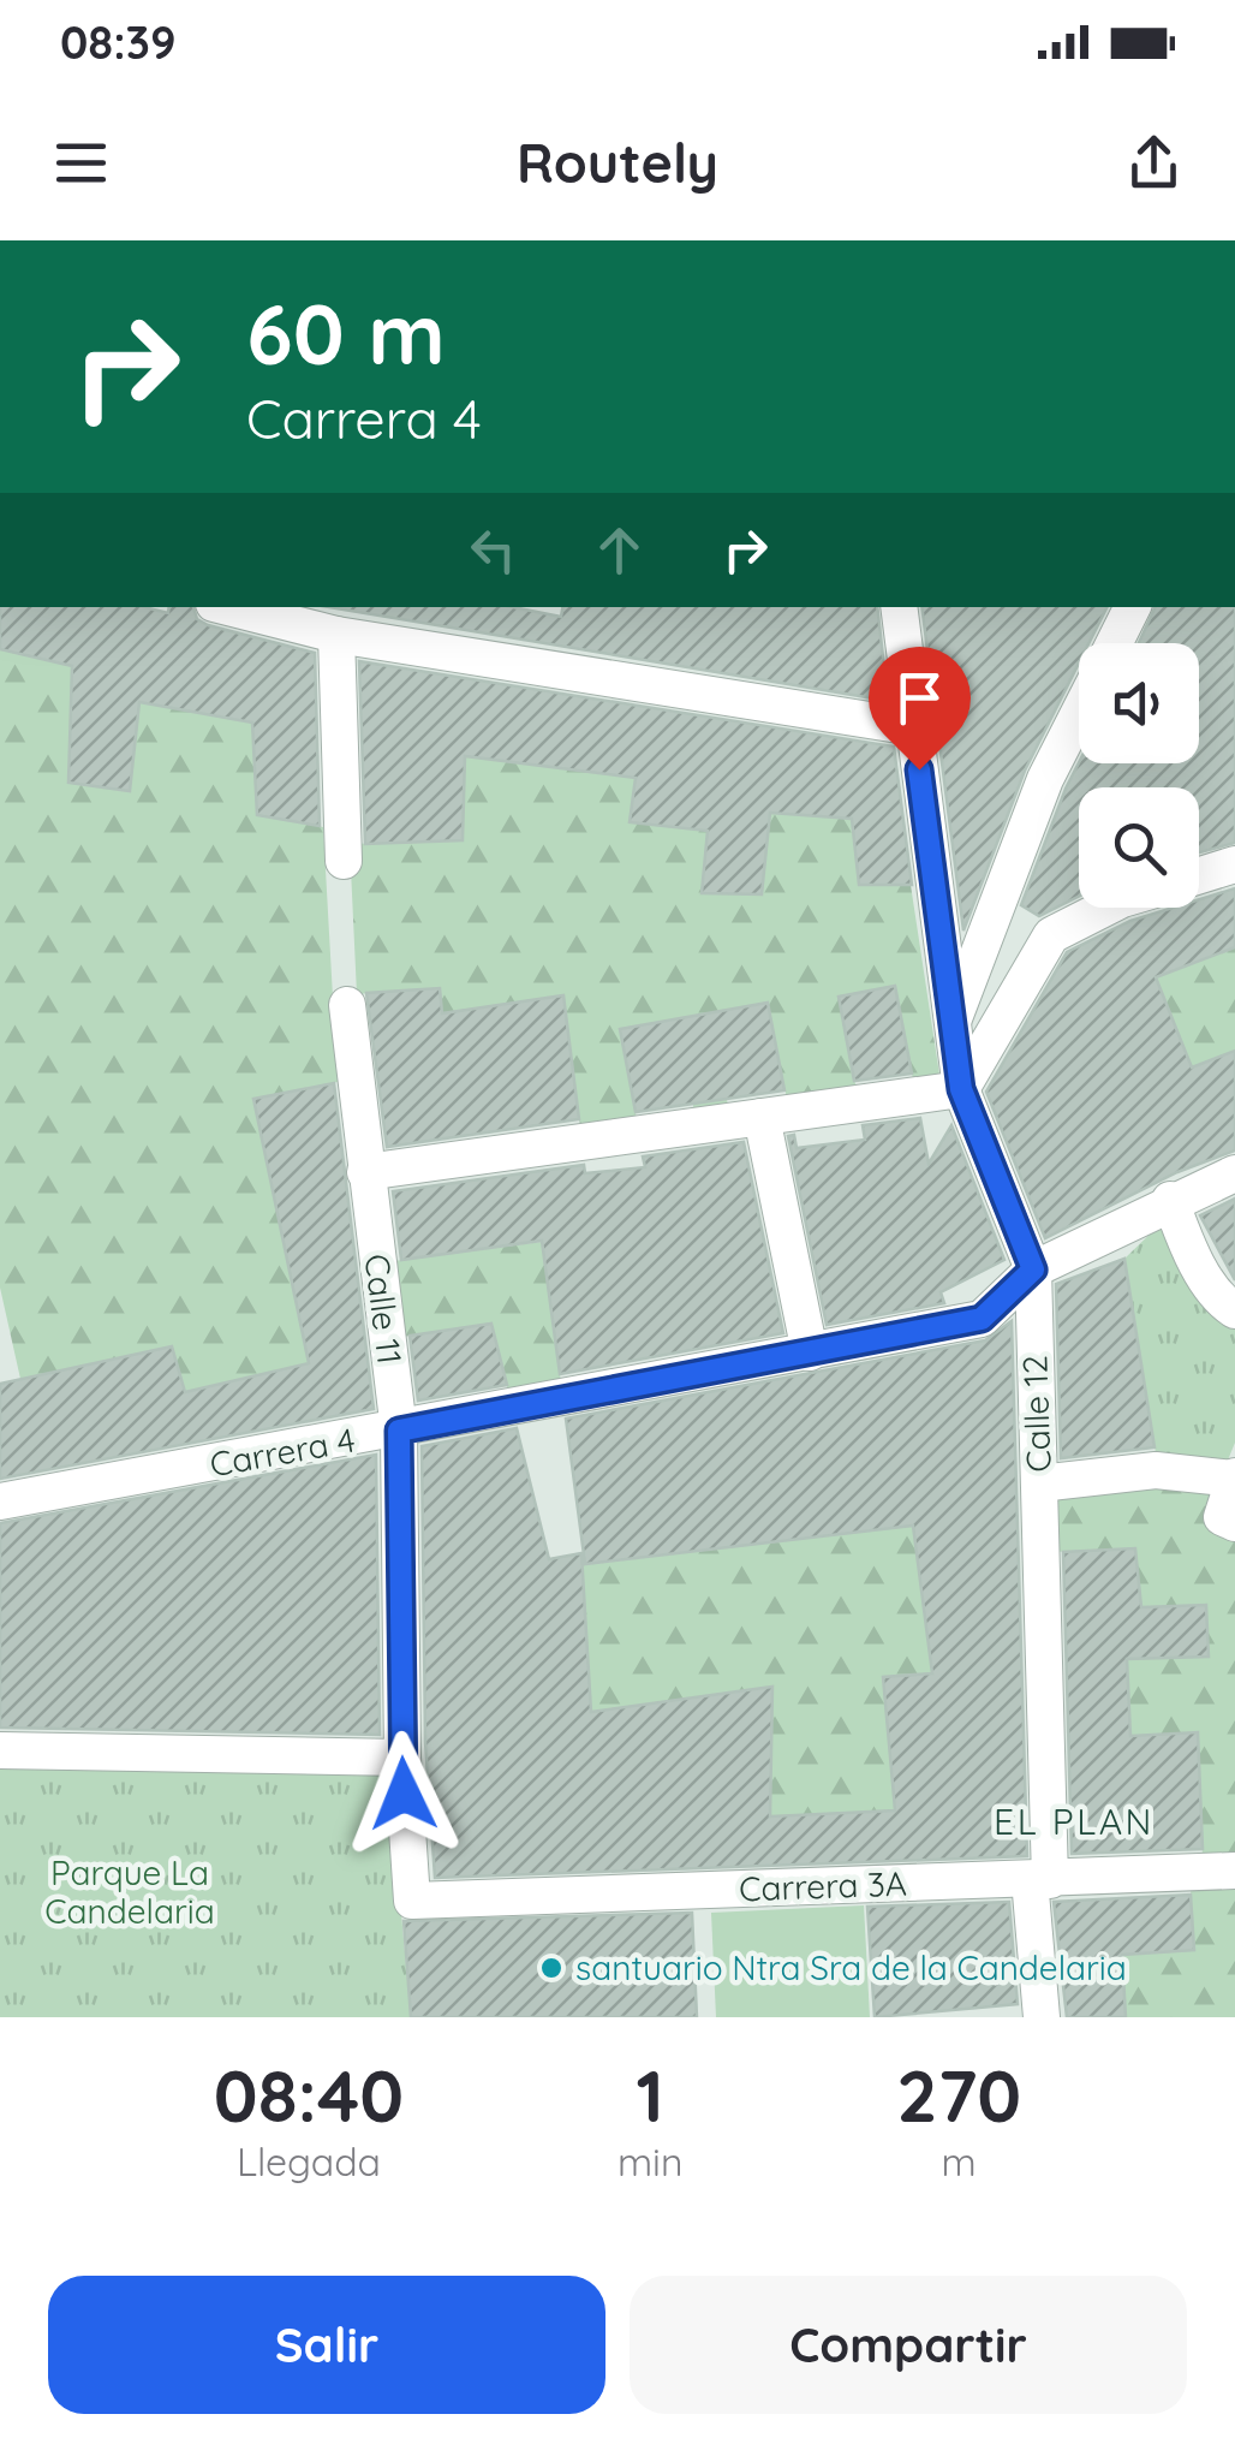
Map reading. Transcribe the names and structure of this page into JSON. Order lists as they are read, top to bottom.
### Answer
{
  "streets": {
    "street": [
      "Calle 11",
      "Calle 12",
      "Carrera 4",
      "Carrera 3A"
    ]
  },
  "crossings": [
    ["Calle 11", "Carrera 4"],
    ["Calle 11", "Carrera 3A"],
    ["Calle 12", "Carrera 4"],
    ["Calle 12", "Carrera 3A"]
  ],
  "districts": ["EL PLAN"],
  "parks": ["Parque La Candelaria"],
  "places": ["santuario Ntra Sra de la Candelaria"],
  "page": {
    "status": "08:39",
    "header": "Routely",
    "turn": ["60 m", "Carrera 4"],
    "eta": [
      "08:40",
      "Llegada",
      "1",
      "min",
      "270",
      "m"
    ],
    "buttons": ["Salir", "Compartir"]
  }
}
